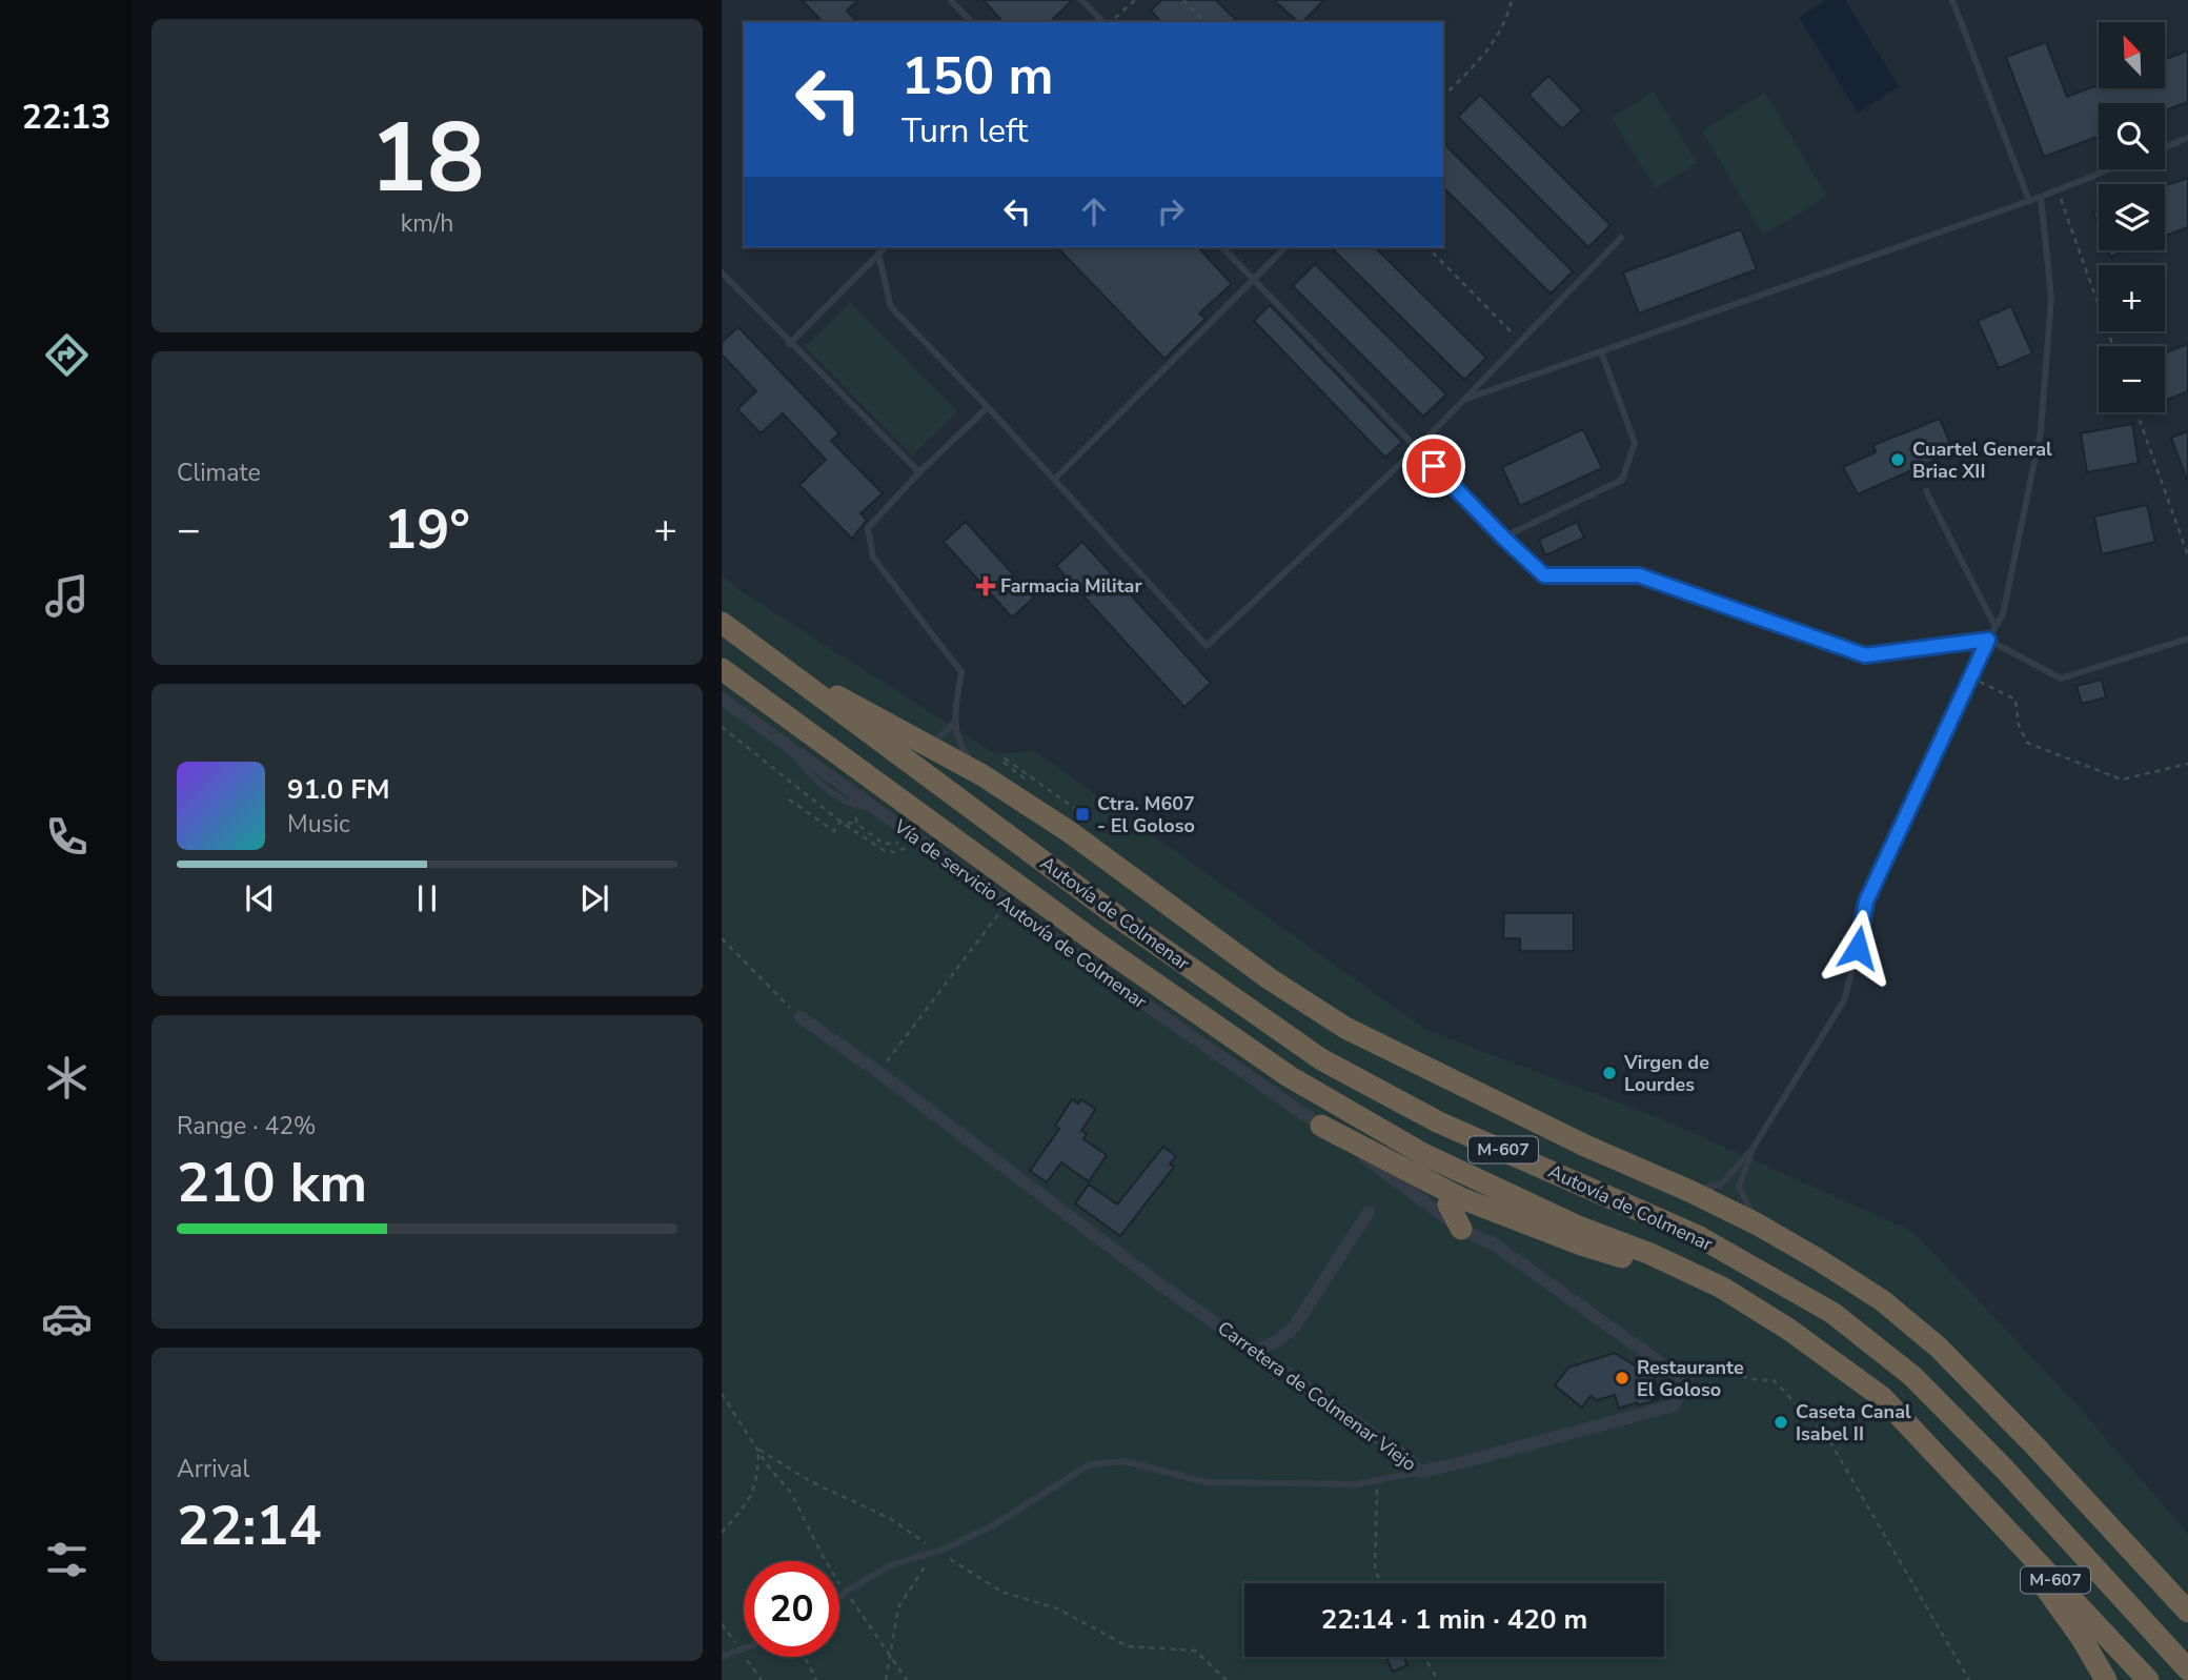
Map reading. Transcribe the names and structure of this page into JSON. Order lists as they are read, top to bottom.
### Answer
{
  "streets": {
    "highway": ["Autovía de Colmenar", "M-607"],
    "street": ["Vía de servicio Autovía de Colmenar", "Carretera de Colmenar Viejo"]
  },
  "places": {
    "other": [
      "Cuartel General Briac XII",
      "Virgen de Lourdes",
      "Restaurante El Goloso",
      "Caseta Canal Isabel II"
    ],
    "health": ["Farmacia Militar"],
    "transit": ["Ctra. M607 - El Goloso"]
  },
  "north": "top left",
  "page": {
    "tabs": "22:13",
    "tile": [
      ["18", "km/h"],
      "Climate",
      ["Range · 42%", "210 km"],
      ["Arrival", "22:14"]
    ],
    "map_buttons": ["+", "−"],
    "turn": ["150 m", "Turn left"],
    "heat": ["−", "19°", "+"],
    "song": ["91.0 FM", "Music"],
    "limit": "20",
    "trip": "22:14 · 1 min · 420 m"
  }
}
